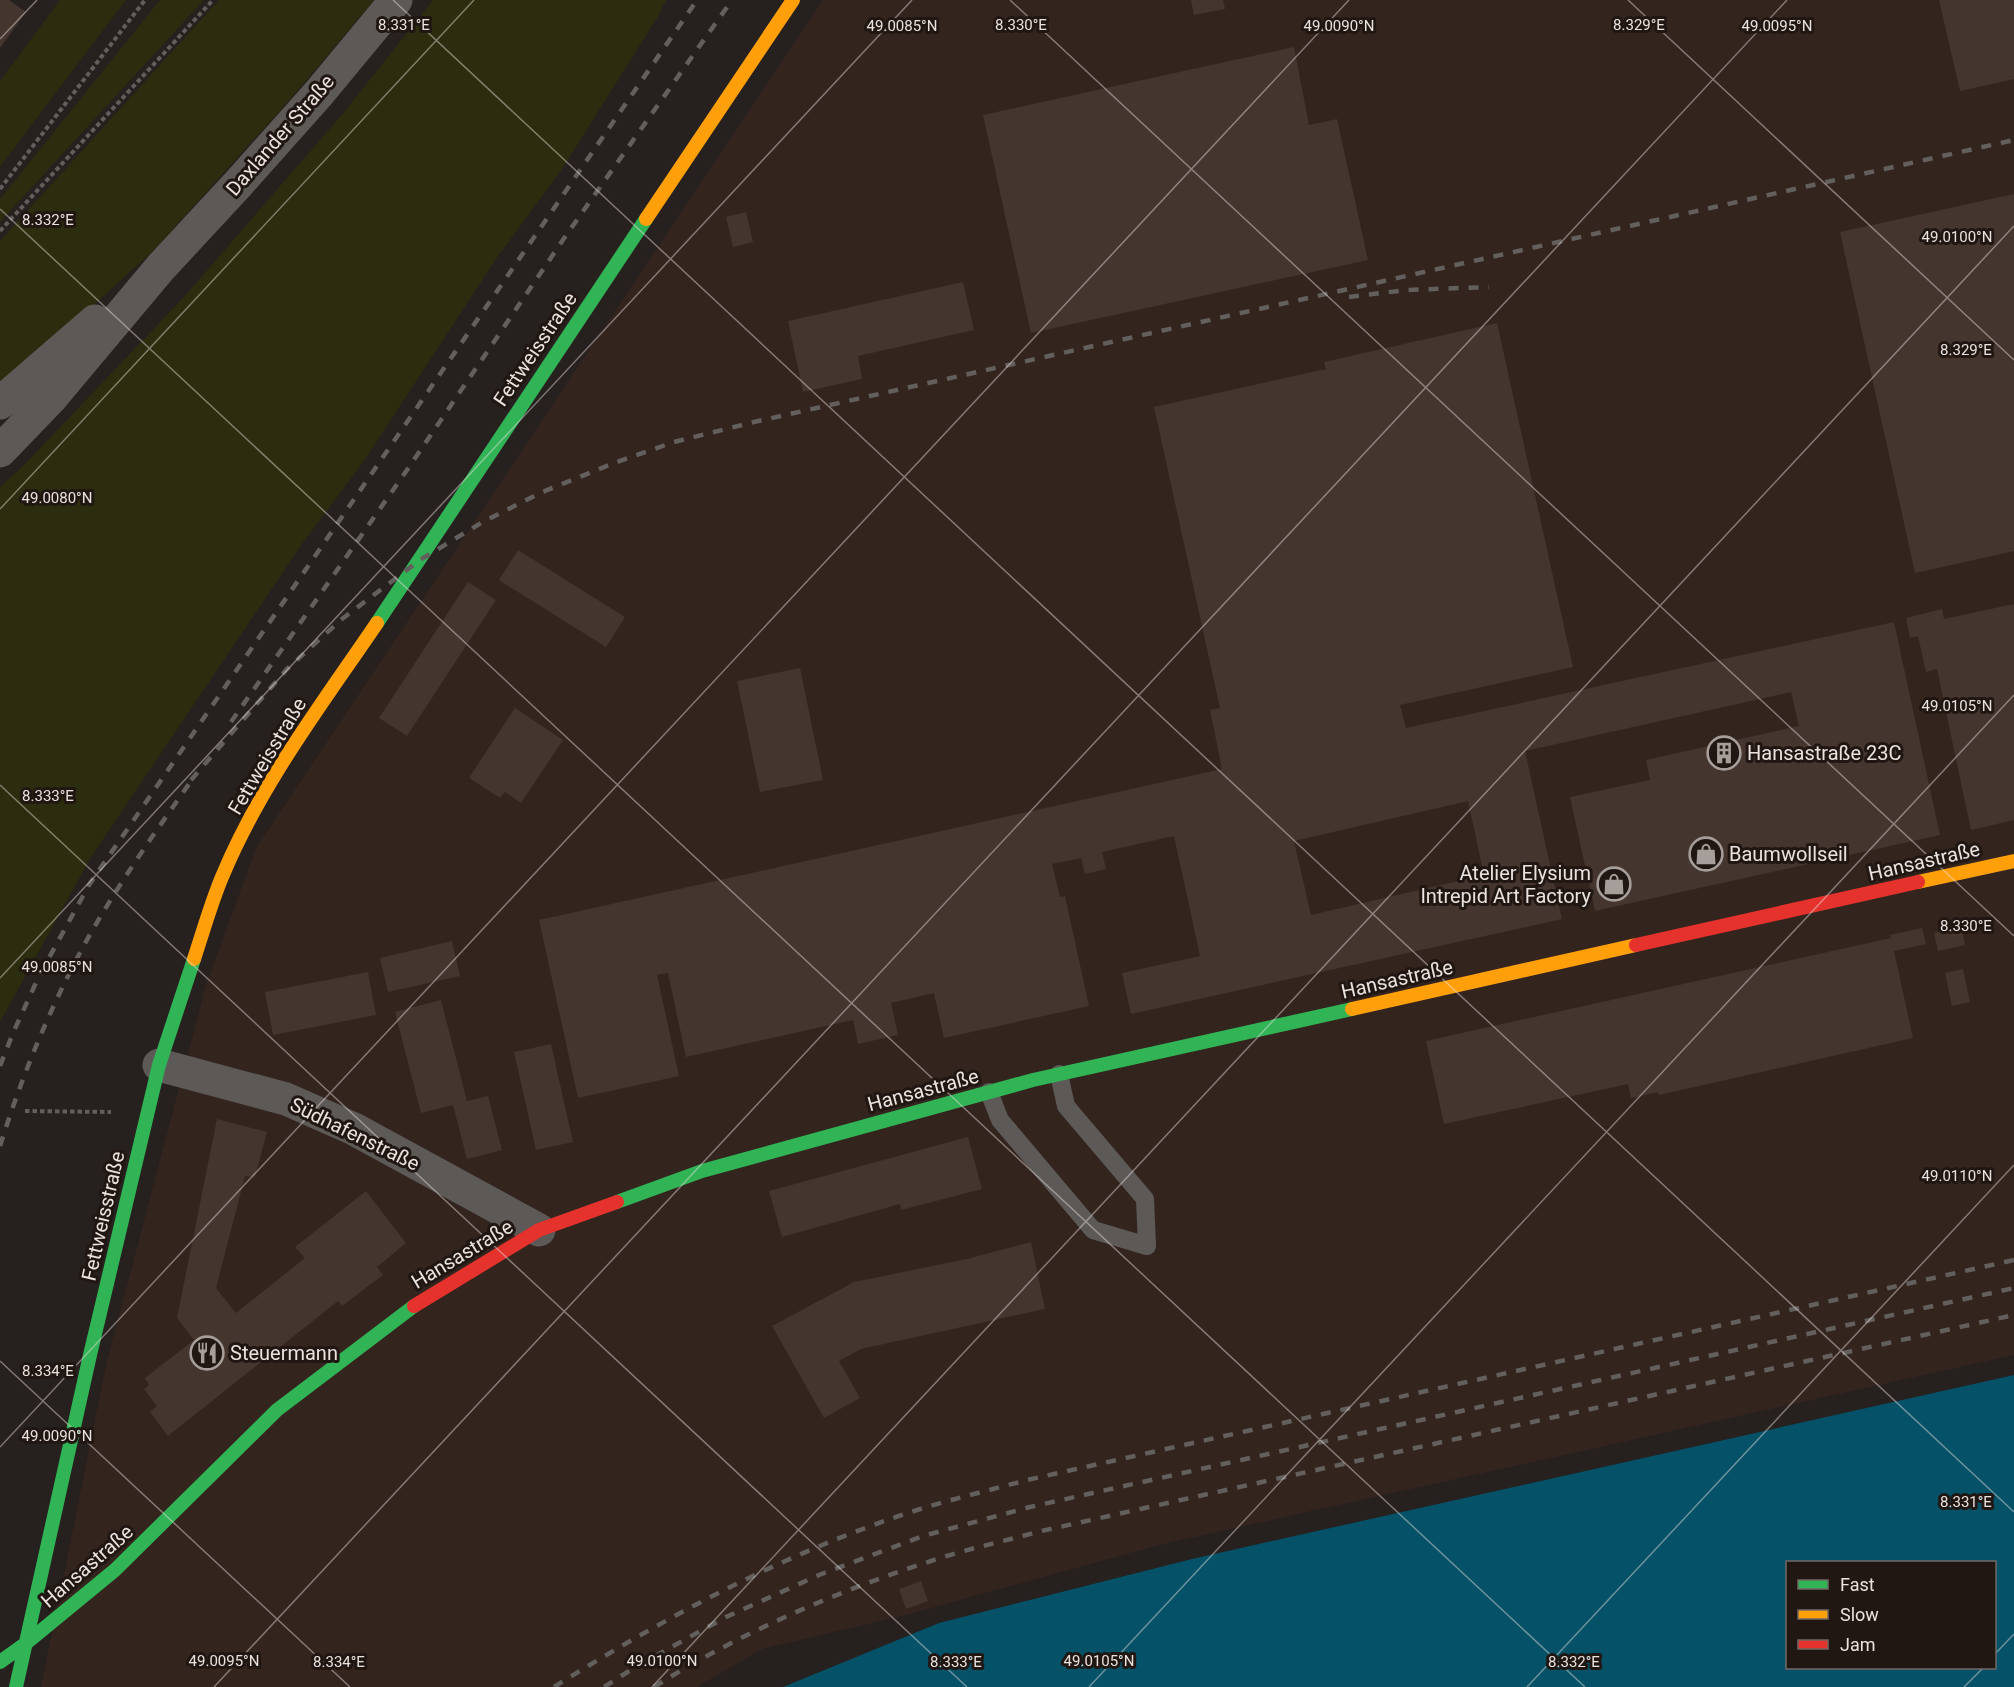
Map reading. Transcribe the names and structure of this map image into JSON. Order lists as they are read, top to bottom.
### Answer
{
  "streets": {
    "street": [
      "Daxlander Straße",
      "Fettweisstraße",
      "Hansastraße",
      "Südhafenstraße"
    ]
  },
  "crossings": [
    ["Fettweisstraße", "Hansastraße"],
    ["Fettweisstraße", "Südhafenstraße"],
    ["Hansastraße", "Südhafenstraße"]
  ],
  "places": {
    "building": ["Hansastraße 23C"],
    "shop": ["Baumwollseil", "Atelier Elysium Intrepid Art Factory"],
    "restaurant": ["Steuermann"]
  },
  "legend": ["Fast", "Slow", "Jam"],
  "coordinates": [
    "8.331°E",
    "8.330°E",
    "8.329°E",
    "49.0085°N",
    "49.0090°N",
    "49.0095°N",
    "8.332°E",
    "49.0100°N",
    "49.0080°N",
    "49.0105°N",
    "8.333°E",
    "49.0110°N",
    "8.334°E"
  ]
}
